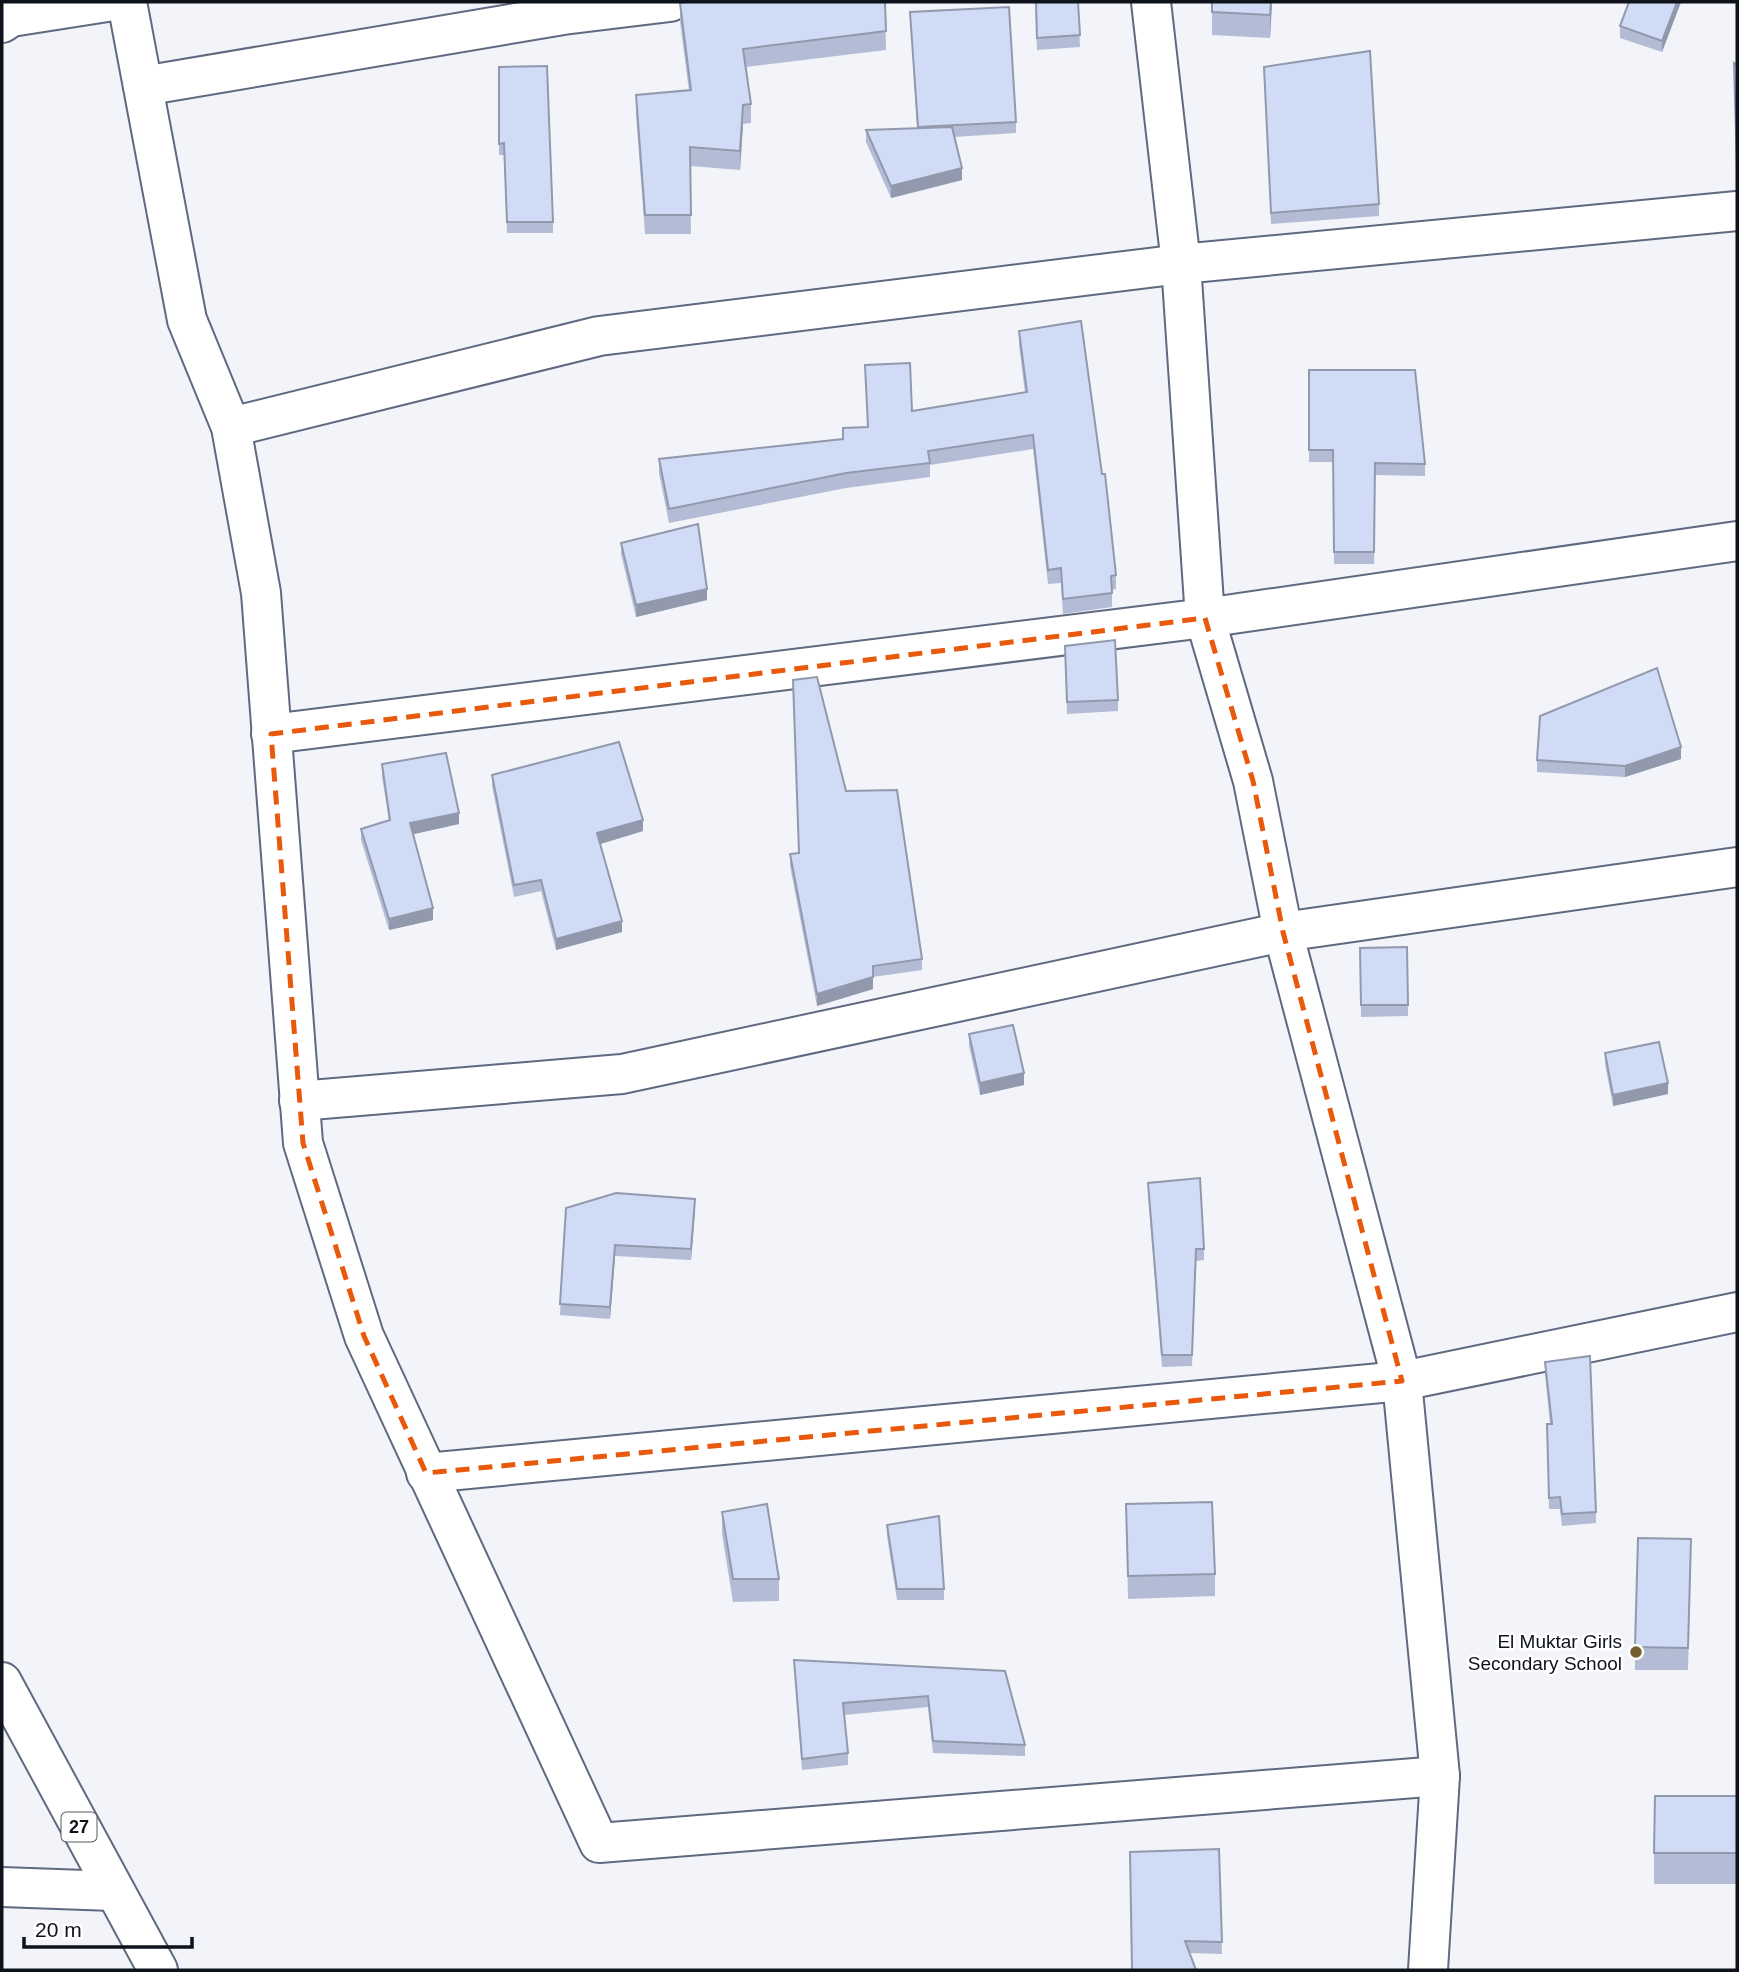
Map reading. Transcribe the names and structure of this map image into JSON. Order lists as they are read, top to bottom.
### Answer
{
  "streets": {
    "street": ["27"]
  },
  "places": ["El Muktar Girls Secondary School"],
  "scale_bar": "20 m"
}
